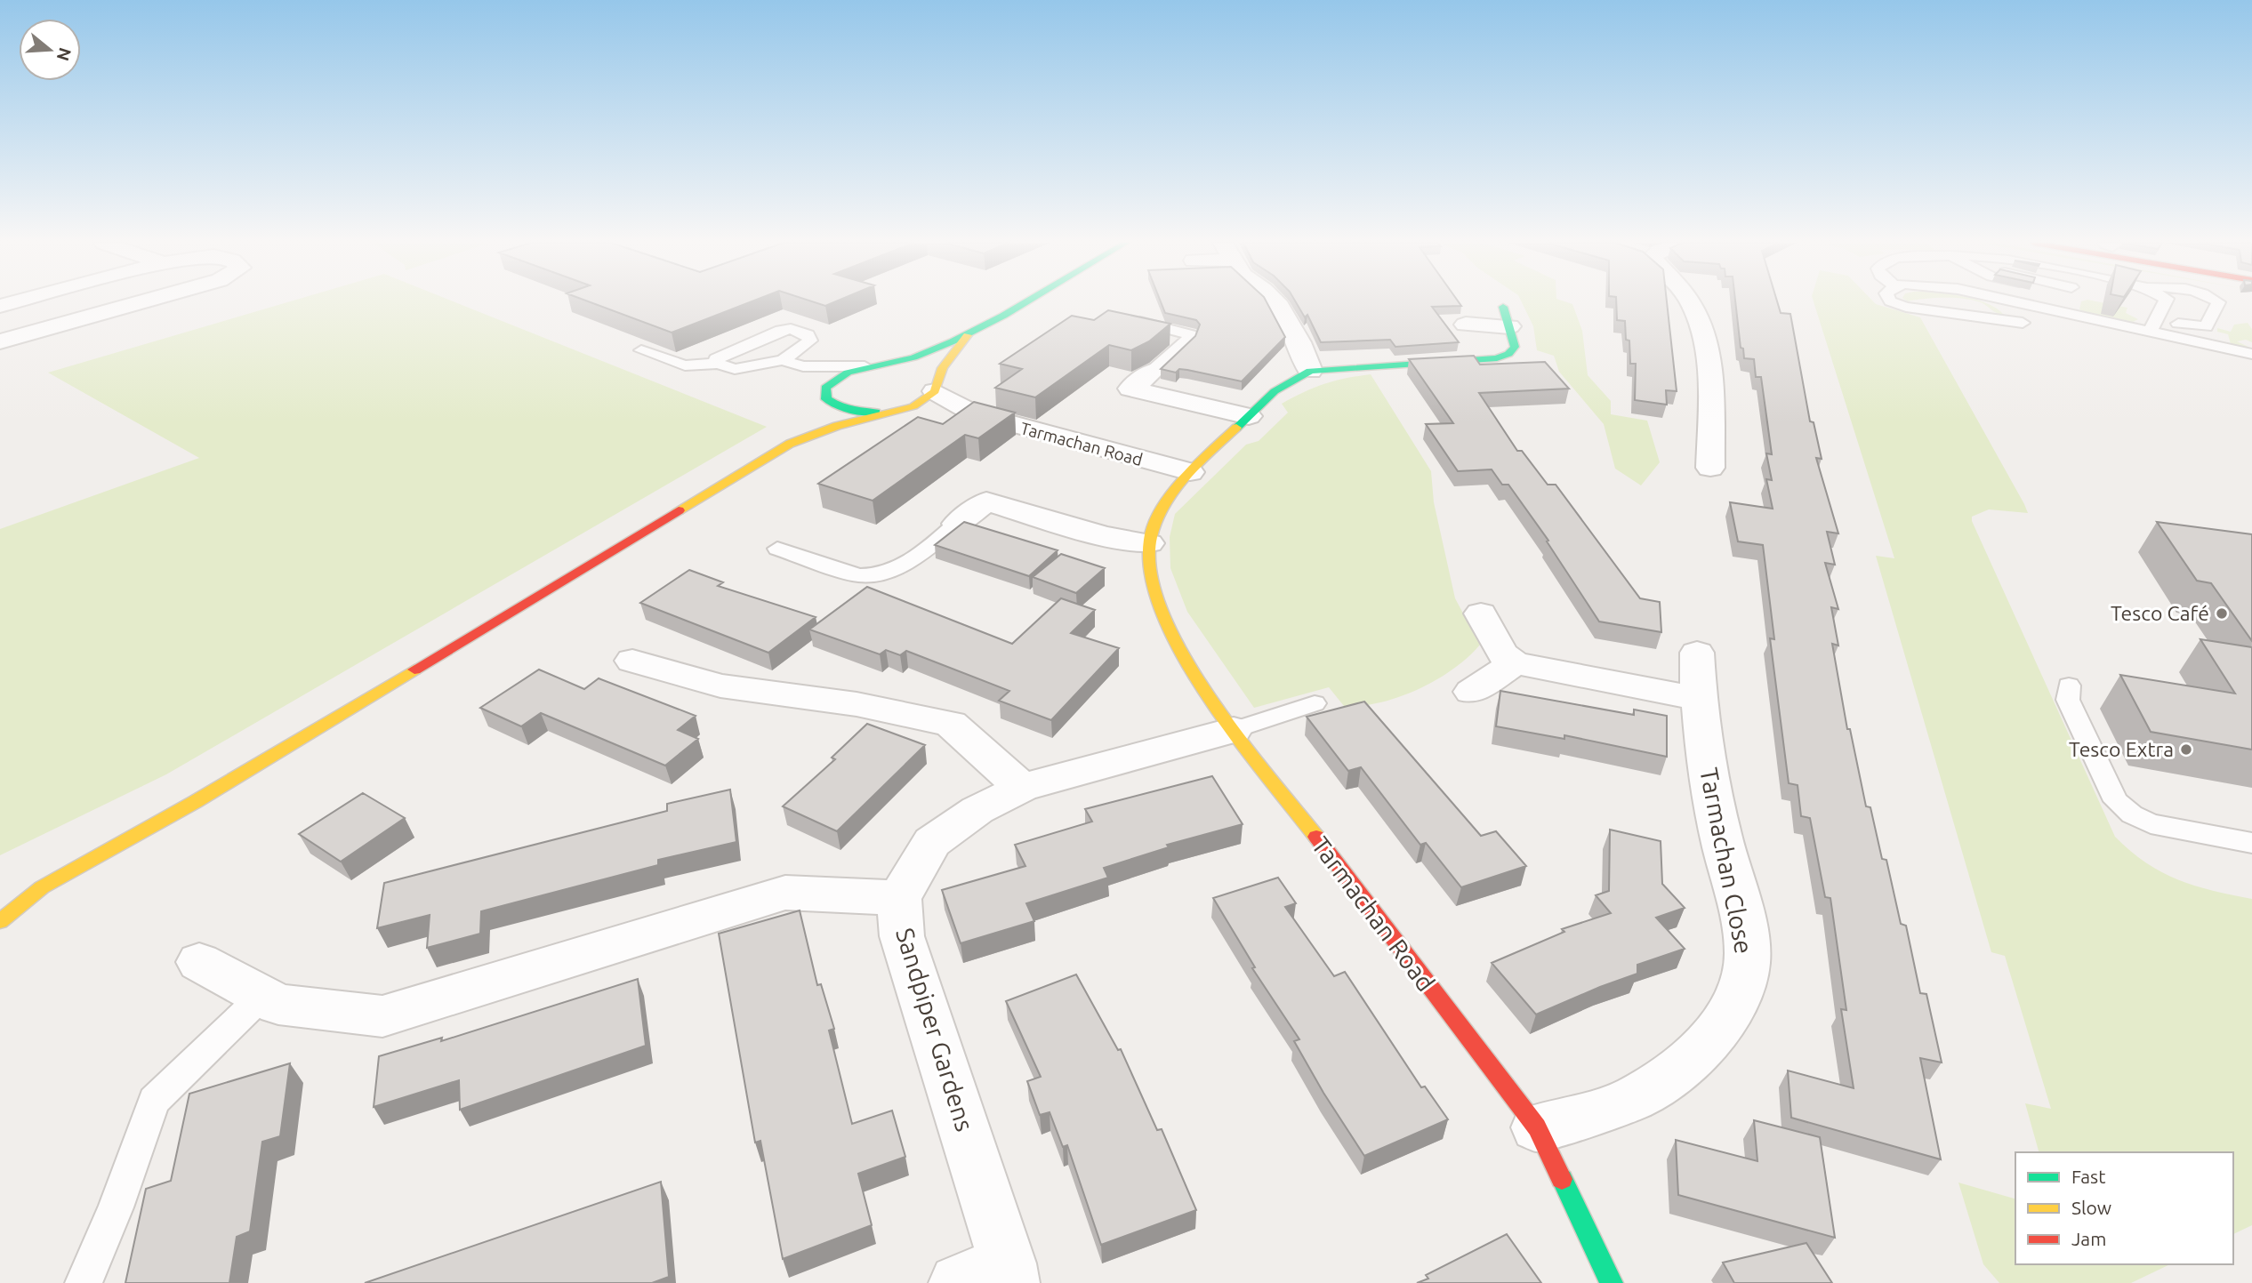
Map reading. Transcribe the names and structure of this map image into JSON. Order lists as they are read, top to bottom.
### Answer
{
  "streets": {
    "main road": ["Tarmachan Road"],
    "street": ["Tarmachan Close", "Sandpiper Gardens"]
  },
  "crossings": [
    ["Tarmachan Road", "Tarmachan Close"]
  ],
  "places": ["Tesco Café", "Tesco Extra"],
  "legend": ["Fast", "Slow", "Jam"],
  "north": "right"
}
